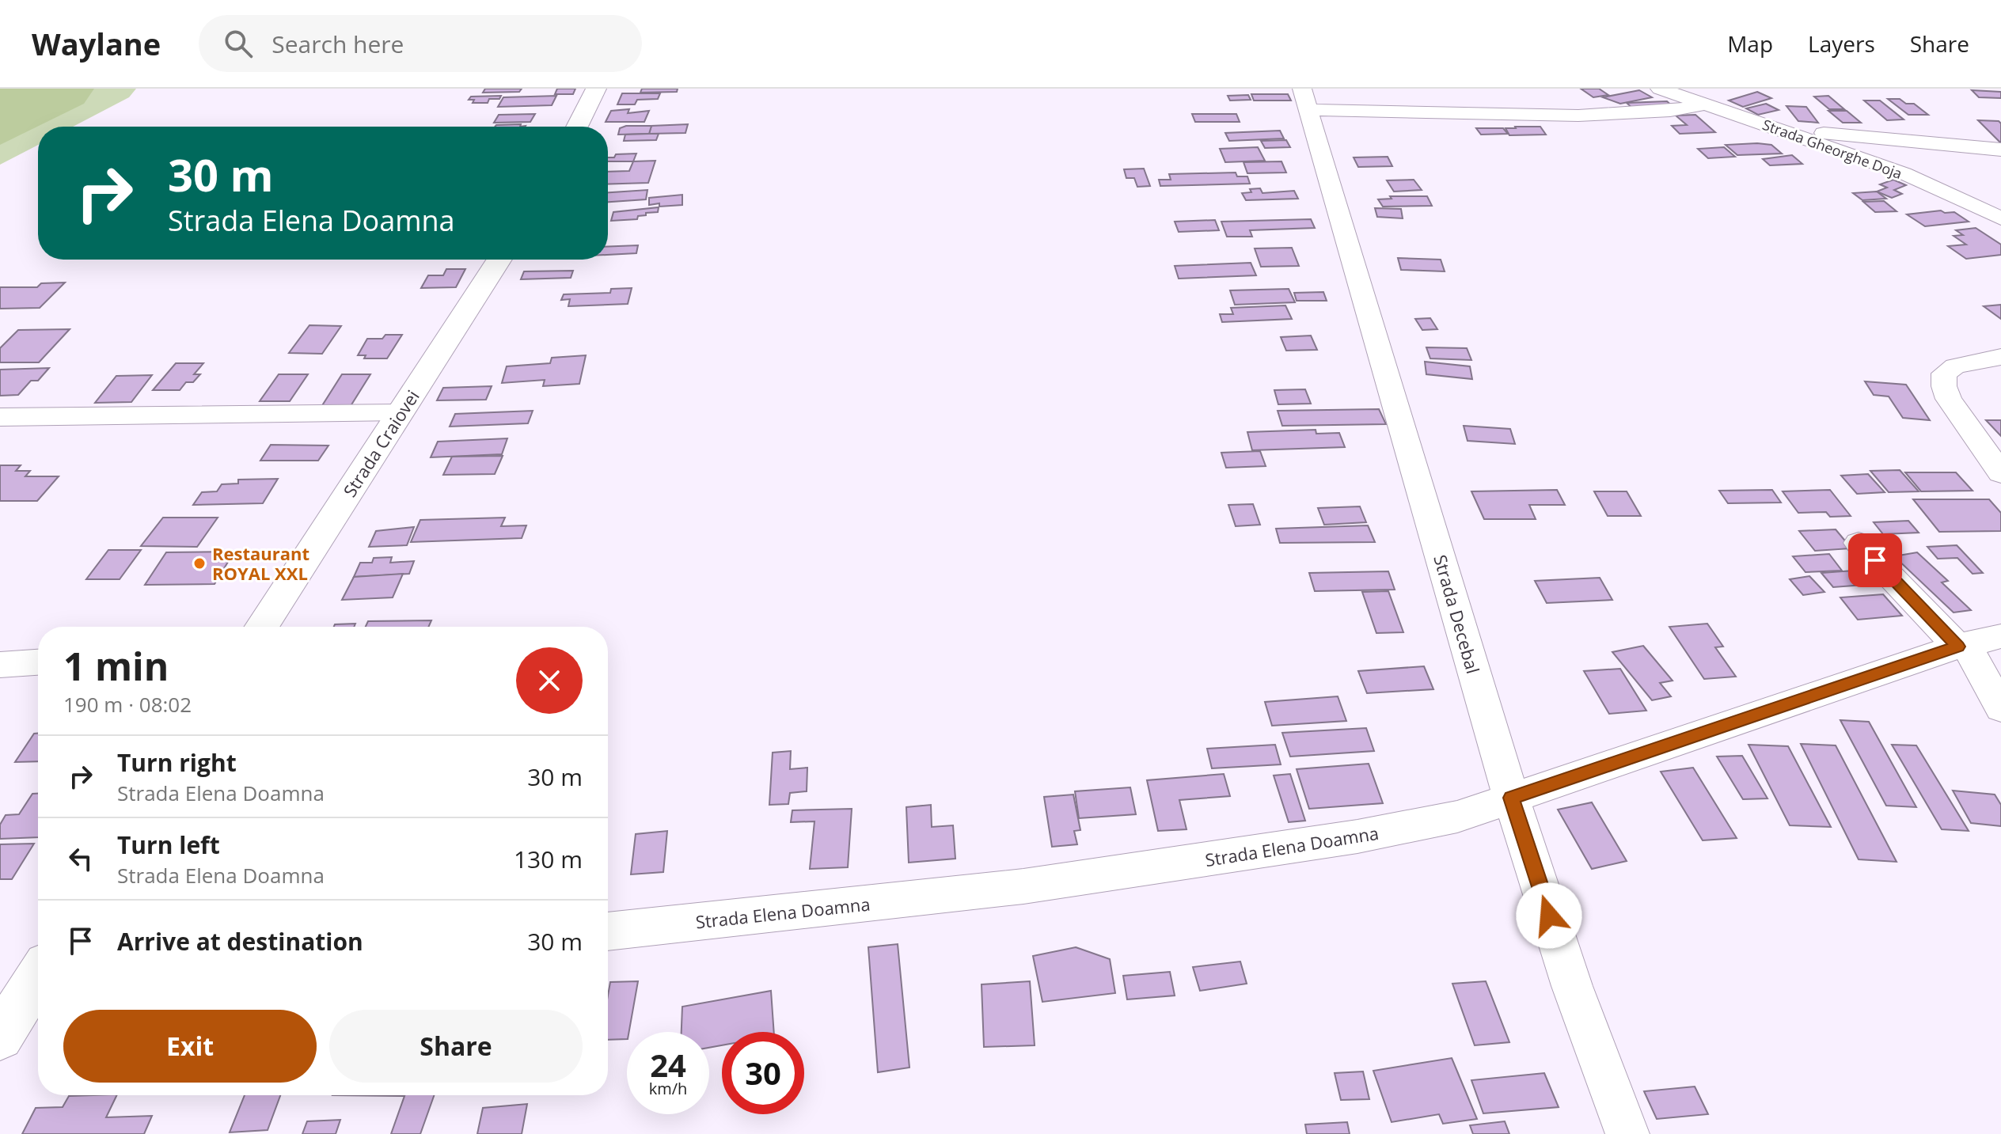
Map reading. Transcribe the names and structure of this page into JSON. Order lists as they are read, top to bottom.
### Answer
{
  "streets": {
    "main road": ["Strada Craiovei"],
    "street": ["Strada Gheorghe Doja", "Strada Decebal", "Strada Elena Doamna"]
  },
  "crossings": [
    ["Strada Decebal", "Strada Elena Doamna"]
  ],
  "places": ["Restaurant ROYAL XXL"],
  "page": {
    "header": "Waylane",
    "search": "Search here",
    "nav": ["Map", "Layers", "Share"],
    "turn": ["30 m", "Strada Elena Doamna"],
    "heading": ["1 min", "190 m · 08:02"],
    "list": [
      {
        "name": "Turn right",
        "note": "Strada Elena Doamna",
        "value": "30 m"
      },
      {
        "name": "Turn left",
        "note": "Strada Elena Doamna",
        "value": "130 m"
      },
      {
        "name": "Arrive at destination",
        "value": "30 m"
      }
    ],
    "buttons": ["Exit", "Share"],
    "speed": "24 km/h",
    "limit": "30"
  }
}
